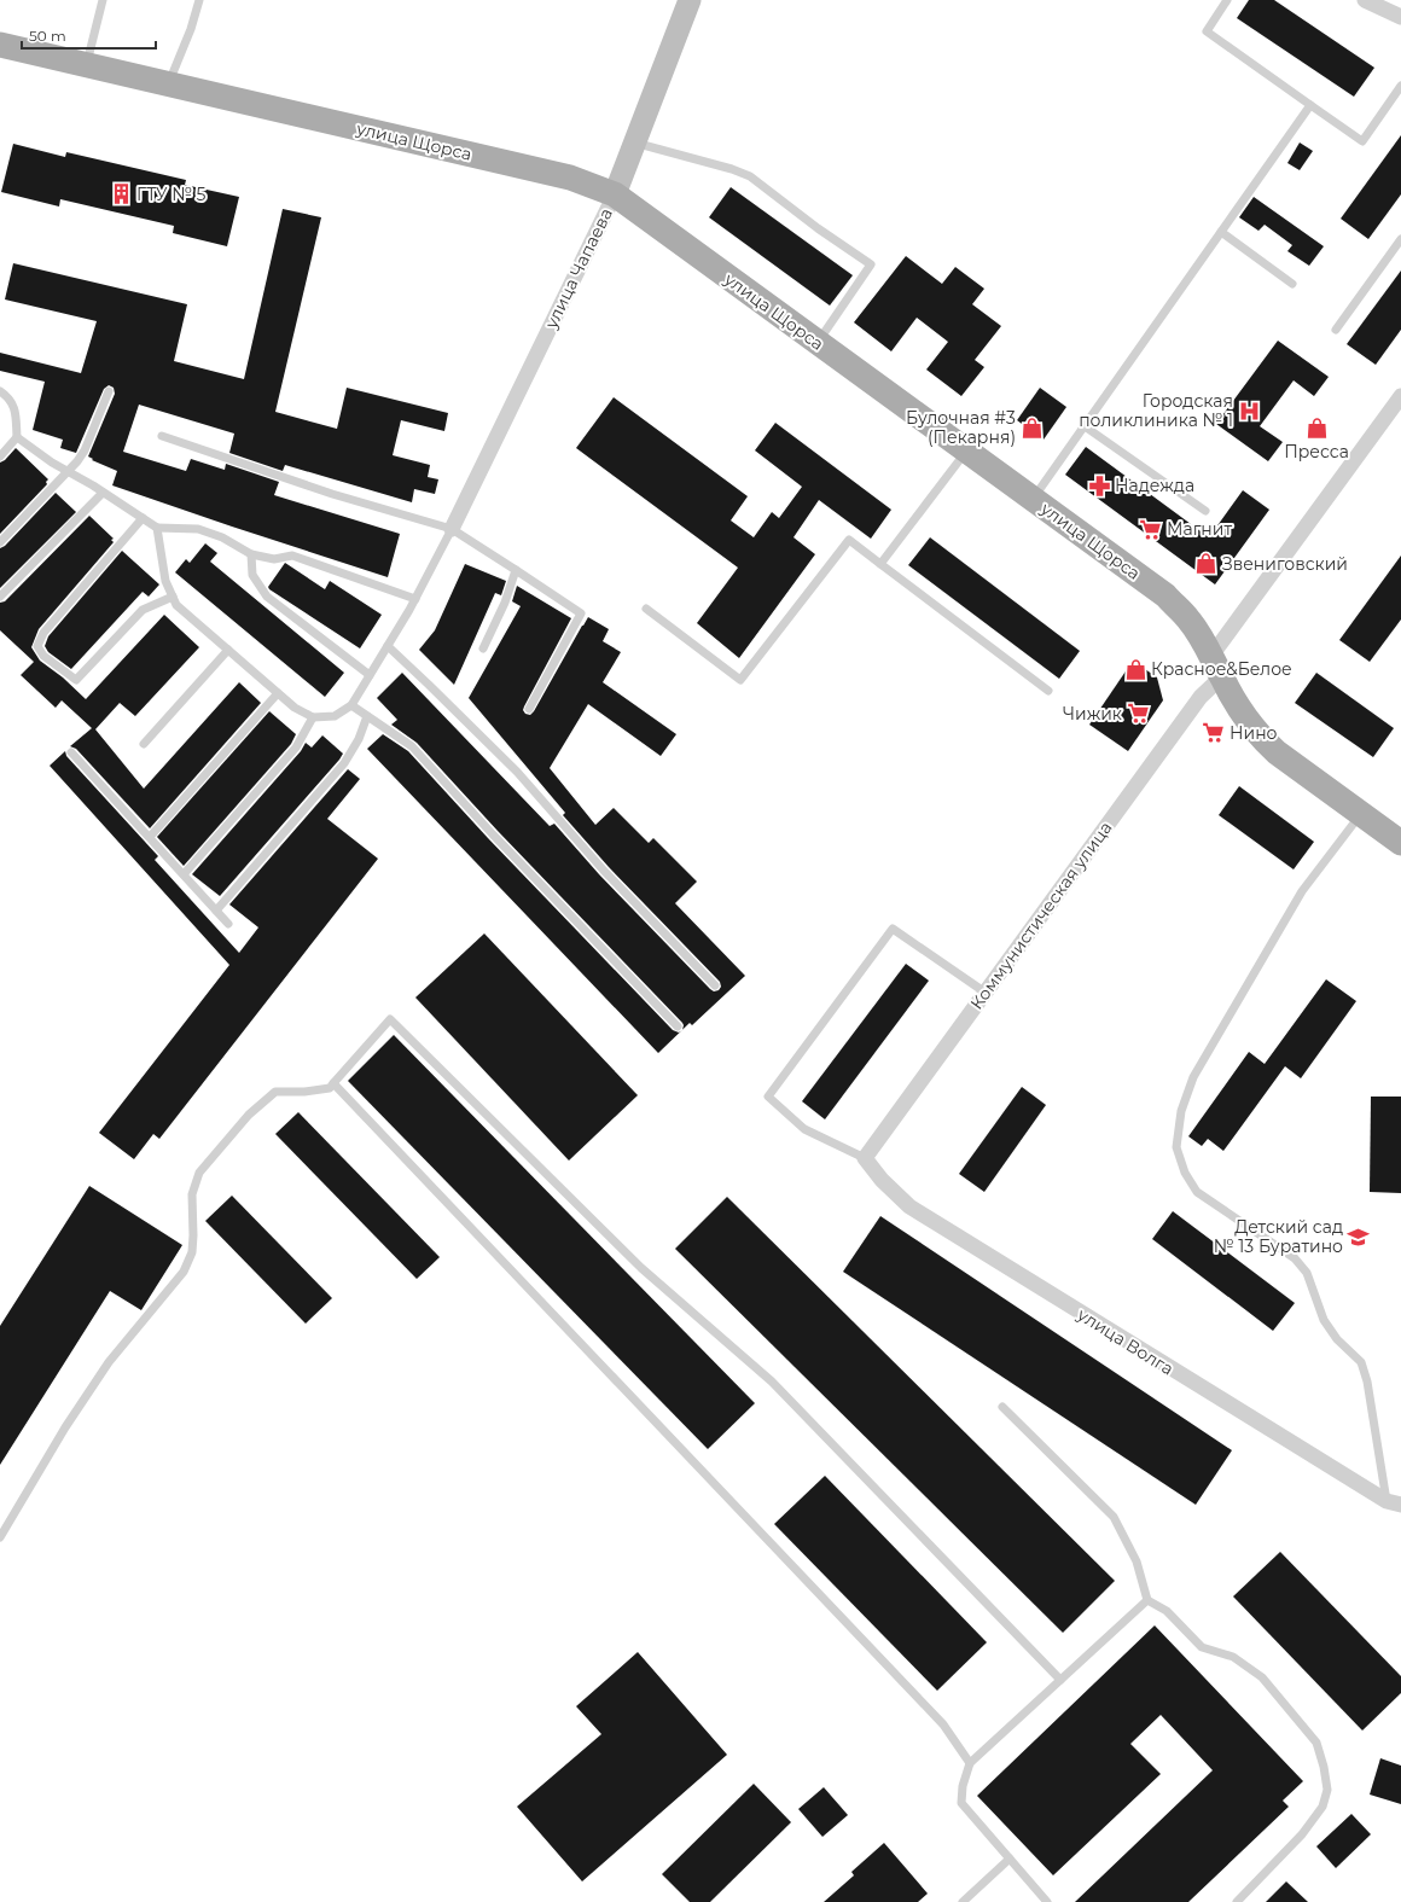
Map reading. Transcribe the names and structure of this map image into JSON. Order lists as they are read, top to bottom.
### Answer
{
  "streets": {
    "main road": ["улица Щорса", "улица Чапаева"],
    "street": ["Коммунистическая улица", "улица Волга"]
  },
  "crossings": [
    ["улица Щорса", "улица Чапаева"],
    ["улица Щорса", "Коммунистическая улица"],
    ["Коммунистическая улица", "улица Волга"]
  ],
  "places": {
    "building": ["ГТУ № 5"],
    "hospital": ["Городская поликлиника № 1"],
    "shop": [
      "Булочная #3 (Пекарня)",
      "Пресса",
      "Звениговский",
      "Красное&Белое"
    ],
    "pharmacy": ["Надежда"],
    "supermarket": ["Магнит", "Чижик", "Нино"],
    "school or university": ["Детский сад № 13 Буратино"]
  },
  "scale_bar": "50 m"
}
